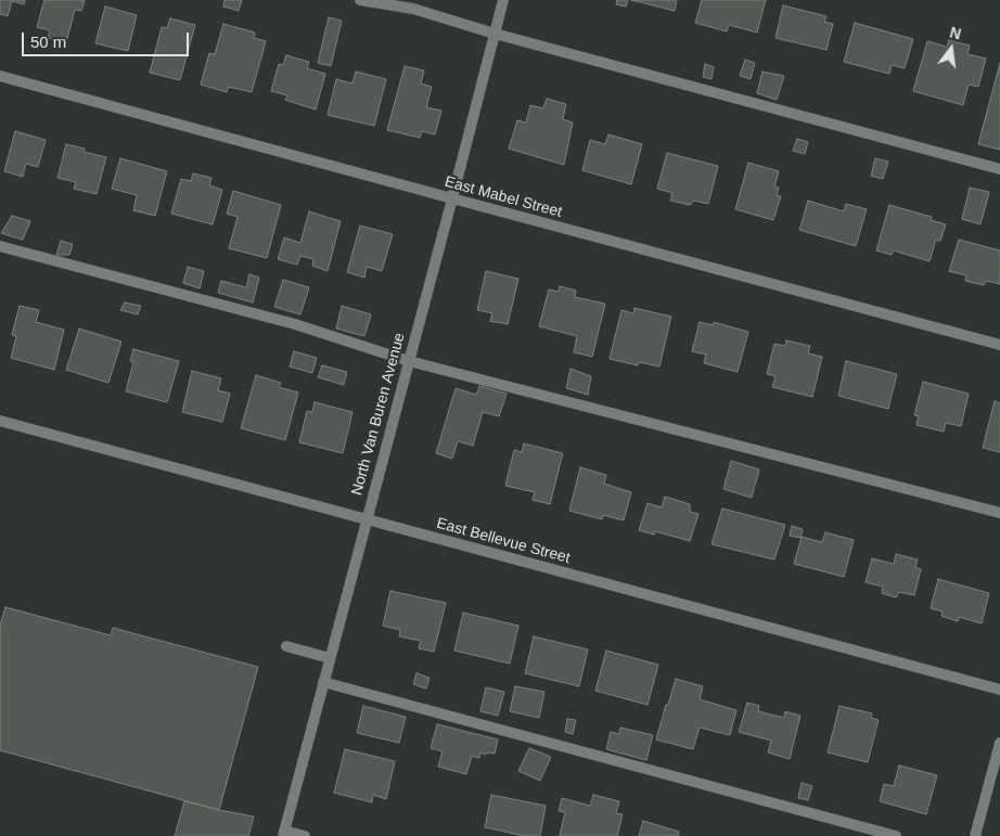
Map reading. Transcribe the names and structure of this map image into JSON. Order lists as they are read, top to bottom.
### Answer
{
  "streets": {
    "street": ["East Mabel Street", "North Van Buren Avenue", "East Bellevue Street"]
  },
  "crossings": [
    ["East Mabel Street", "North Van Buren Avenue"],
    ["North Van Buren Avenue", "East Bellevue Street"]
  ],
  "scale_bar": "50 m",
  "north": "top"
}
